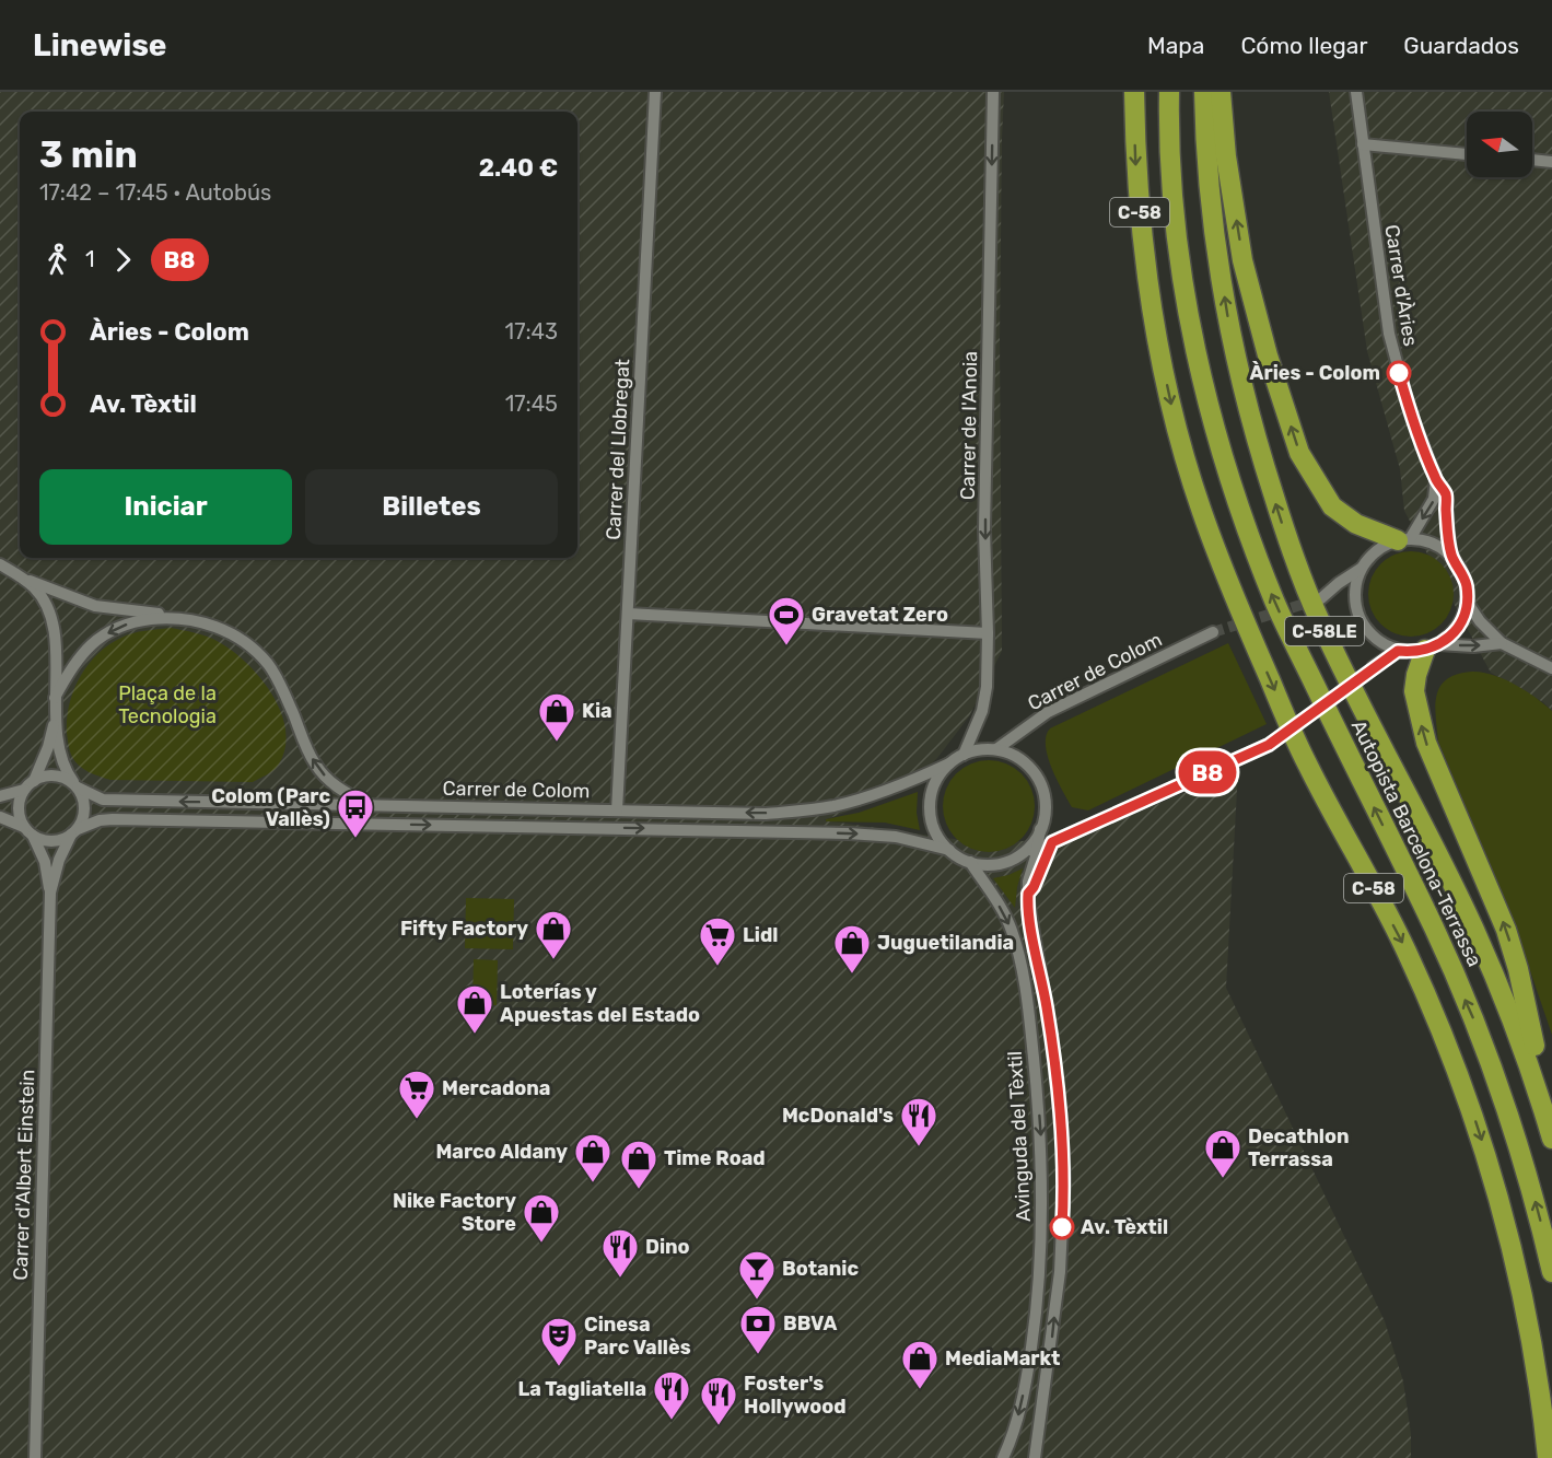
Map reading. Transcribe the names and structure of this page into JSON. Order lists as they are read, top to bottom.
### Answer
{
  "streets": {
    "highway": ["C-58", "C-58LE", "Autopista Barcelona-Terrassa"],
    "street": [
      "Carrer d'Àries",
      "Carrer de l'Anoia",
      "Carrer del Llobregat",
      "Carrer de Colom",
      "Avinguda del Tèxtil",
      "Carrer d'Albert Einstein"
    ]
  },
  "crossings": [
    ["Carrer de l'Anoia", "Carrer de Colom"],
    ["Carrer de l'Anoia", "Avinguda del Tèxtil"],
    ["Carrer del Llobregat", "Carrer de Colom"],
    ["Carrer de Colom", "Avinguda del Tèxtil"],
    ["Carrer de Colom", "Carrer d'Albert Einstein"]
  ],
  "one_way": ["Carrer de l'Anoia"],
  "parks": ["Plaça de la Tecnologia"],
  "places": {
    "other": ["Àries - Colom", "Av. Tèxtil"],
    "sports": ["Gravetat Zero"],
    "shop": [
      "Kia",
      "Fifty Factory",
      "Juguetilandia",
      "Loterías y Apuestas del Estado",
      "Decathlon Terrassa",
      "Marco Aldany",
      "Time Road",
      "Nike Factory Store",
      "MediaMarkt"
    ],
    "bus stop": ["Colom (Parc Vallès)"],
    "supermarket": ["Lidl", "Mercadona"],
    "restaurant": [
      "McDonald's",
      "Dino",
      "La Tagliatella",
      "Foster's Hollywood"
    ],
    "bar": ["Botanic"],
    "bank": ["BBVA"],
    "theatre": ["Cinesa Parc Vallès"]
  },
  "lines": ["bus line B8"],
  "north": "left",
  "page": {
    "header": "Linewise",
    "nav": ["Mapa", "Cómo llegar", "Guardados"],
    "on_map": "B8",
    "heading": ["3 min", "17:42 – 17:45 · Autobús", "2.40 €"],
    "legs": ["1", "B8"],
    "list": [
      {
        "name": "Àries - Colom",
        "value": "17:43"
      },
      {
        "name": "Av. Tèxtil",
        "value": "17:45"
      }
    ],
    "buttons": ["Iniciar", "Billetes"]
  }
}
